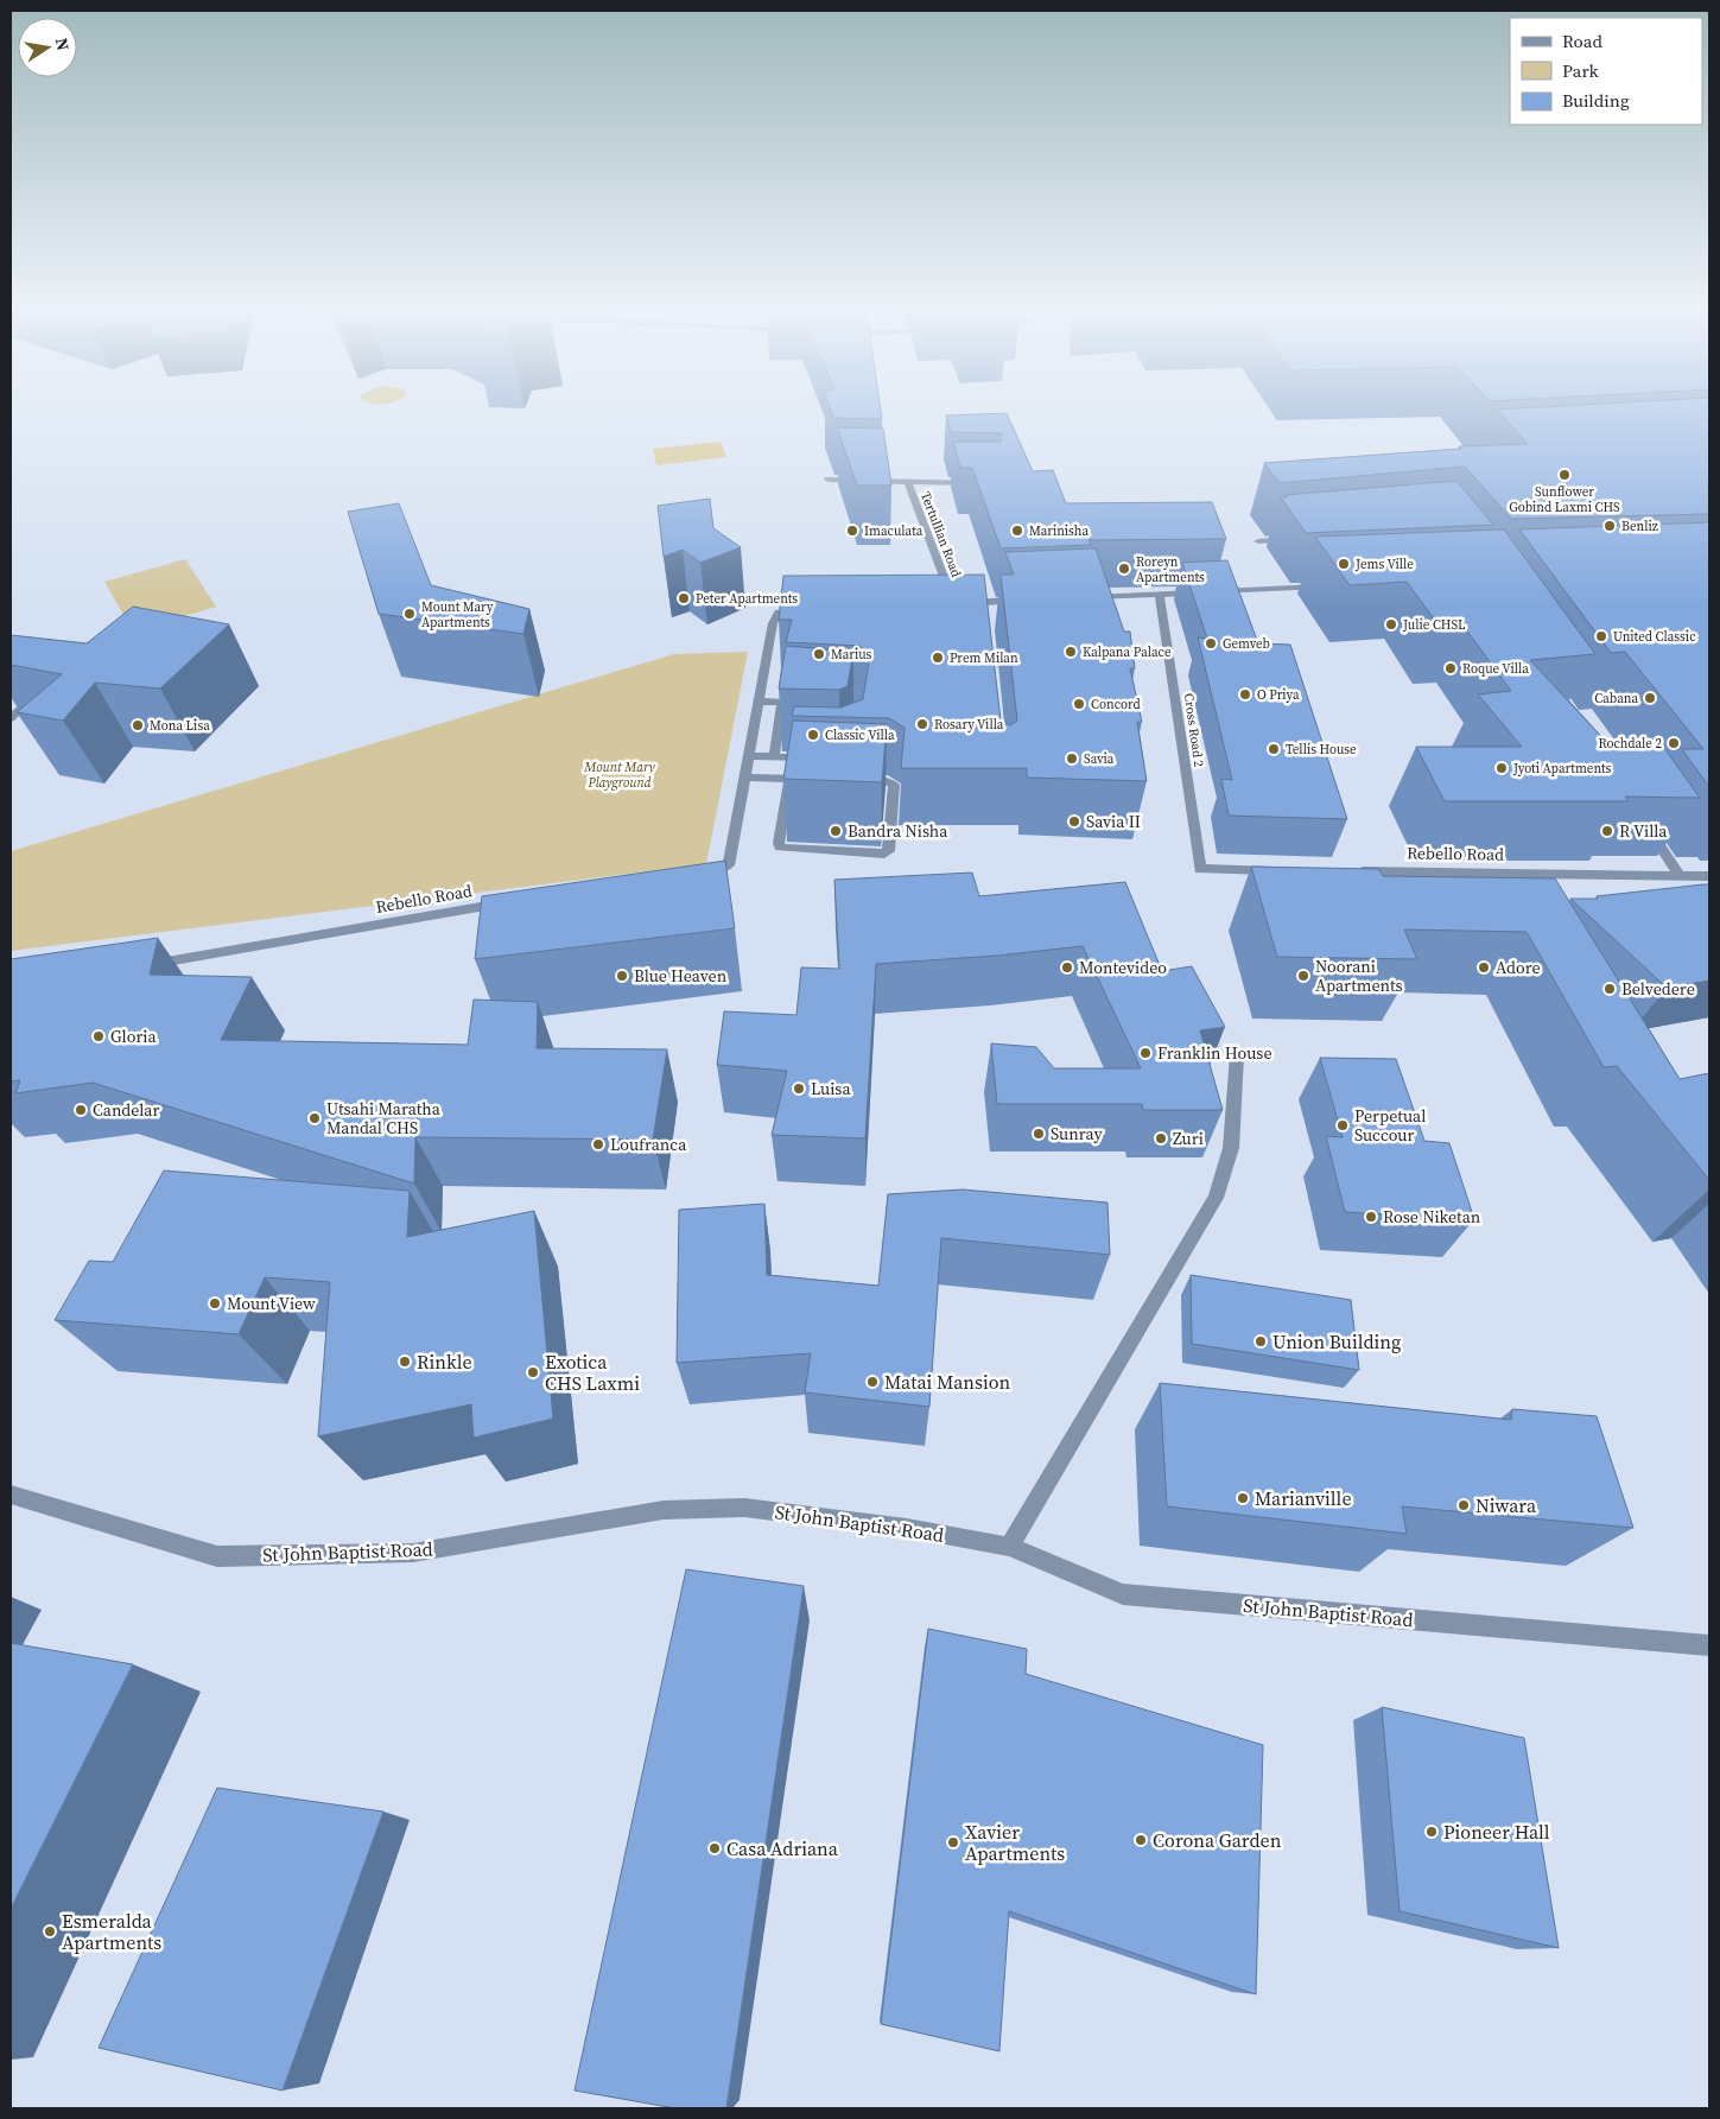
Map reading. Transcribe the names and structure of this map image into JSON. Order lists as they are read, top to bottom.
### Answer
{
  "streets": {
    "street": [
      "Tertullian Road",
      "Cross Road 2",
      "Rebello Road",
      "St John Baptist Road"
    ]
  },
  "parks": ["Mount Mary Playground"],
  "places": [
    "Sunflower Gobind Laxmi CHS",
    "Benliz",
    "Imaculata",
    "Marinisha",
    "Jems Ville",
    "Roreyn Apartments",
    "Peter Apartments",
    "Mount Mary Apartments",
    "Julie CHSL",
    "United Classic",
    "Gemveb",
    "Kalpana Palace",
    "Marius",
    "Prem Milan",
    "Roque Villa",
    "O Priya",
    "Cabana",
    "Concord",
    "Rosary Villa",
    "Mona Lisa",
    "Classic Villa",
    "Rochdale 2",
    "Tellis House",
    "Savia",
    "Jyoti Apartments",
    "Savia II",
    "Bandra Nisha",
    "R Villa",
    "Montevideo",
    "Adore",
    "Blue Heaven",
    "Noorani Apartments",
    "Belvedere",
    "Gloria",
    "Franklin House",
    "Luisa",
    "Candelar",
    "Utsahi Maratha Mandal CHS",
    "Perpetual Succour",
    "Sunray",
    "Zuri",
    "Loufranca",
    "Rose Niketan",
    "Mount View",
    "Union Building",
    "Rinkle",
    "Exotica CHS Laxmi",
    "Matai Mansion",
    "Marianville",
    "Niwara",
    "Pioneer Hall",
    "Corona Garden",
    "Xavier Apartments",
    "Casa Adriana",
    "Esmeralda Apartments"
  ],
  "legend": ["Road", "Park", "Building"],
  "north": "right"
}
